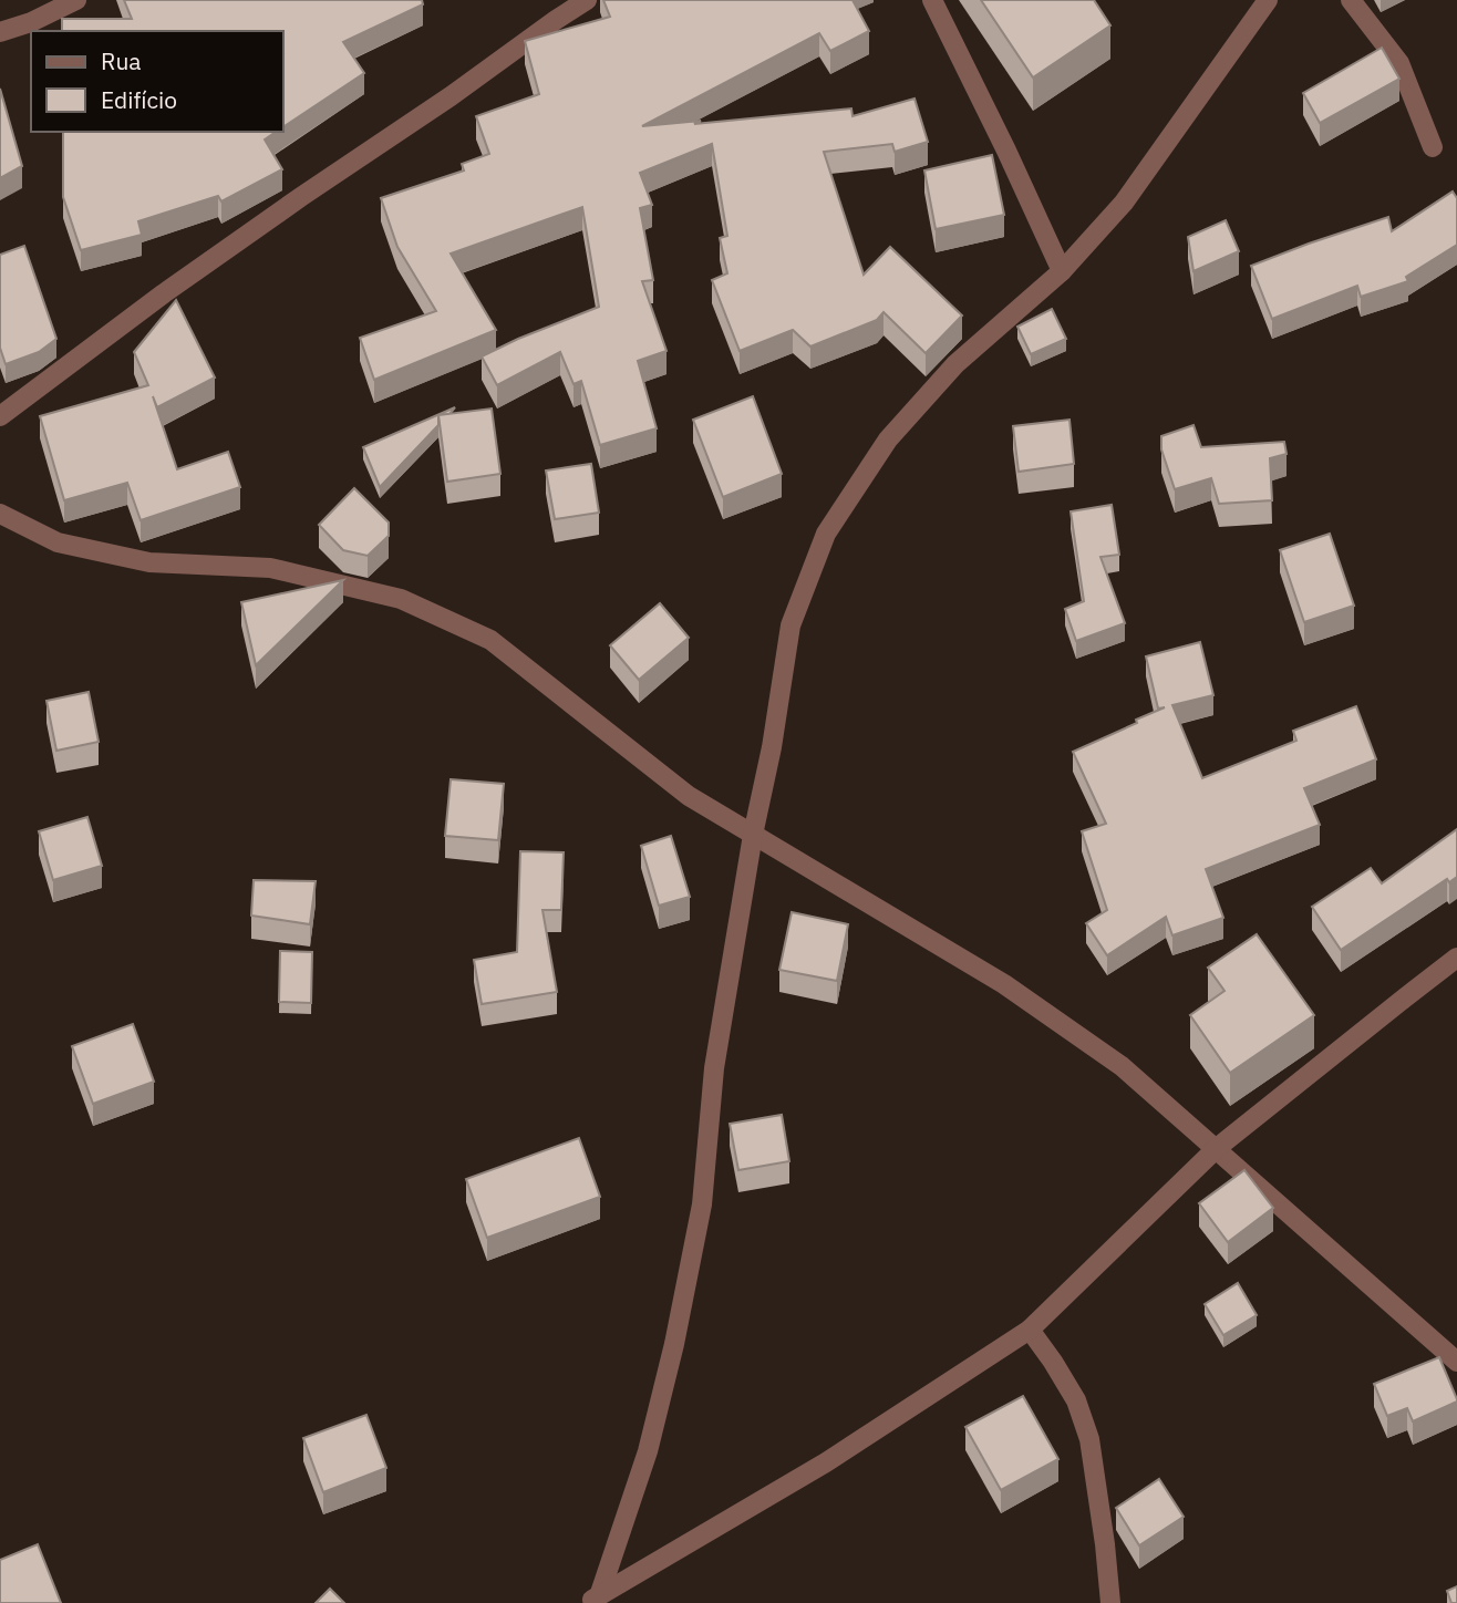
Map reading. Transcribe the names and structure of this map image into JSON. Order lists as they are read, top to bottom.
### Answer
{
  "legend": ["Rua", "Edifício"]
}
